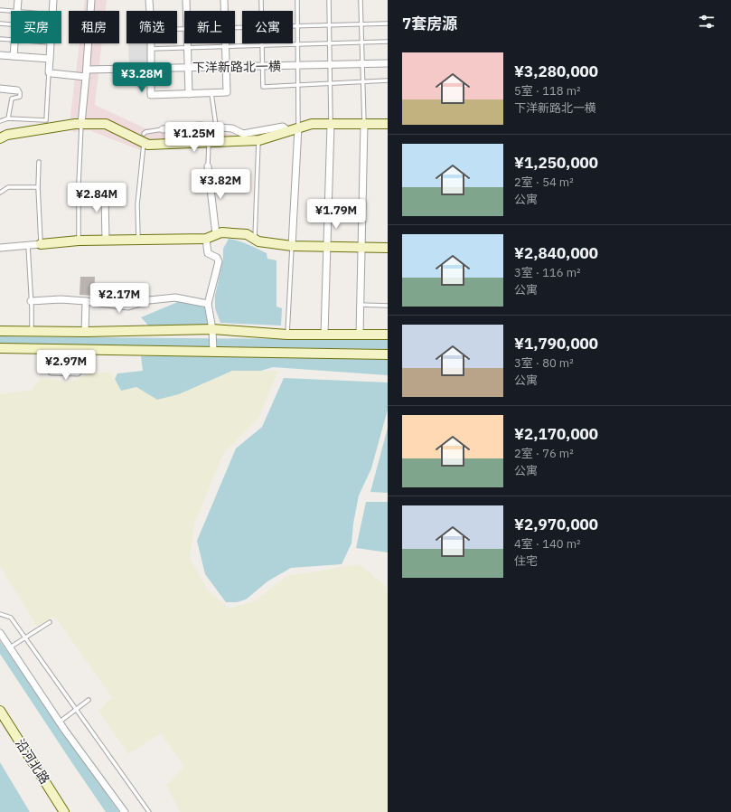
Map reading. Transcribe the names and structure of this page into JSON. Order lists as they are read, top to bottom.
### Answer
{
  "streets": {
    "street": ["下洋新路北一横", "沿河北路"]
  },
  "page": {
    "heading": "7套房源",
    "chip": [
      "买房",
      "租房",
      "筛选",
      "新上",
      "公寓"
    ],
    "list": [
      {
        "name": "¥3,280,000",
        "note": "5室 · 118 m² · 下洋新路北一横"
      },
      {
        "name": "¥1,250,000",
        "note": "2室 · 54 m² · 公寓"
      },
      {
        "name": "¥2,840,000",
        "note": "3室 · 116 m² · 公寓"
      },
      {
        "name": "¥1,790,000",
        "note": "3室 · 80 m² · 公寓"
      },
      {
        "name": "¥2,170,000",
        "note": "2室 · 76 m² · 公寓"
      },
      {
        "name": "¥2,970,000",
        "note": "4室 · 140 m² · 住宅"
      }
    ],
    "price": [
      "¥3.28M",
      "¥1.25M",
      "¥3.82M",
      "¥2.84M",
      "¥1.79M",
      "¥2.17M",
      "¥2.97M"
    ]
  }
}
